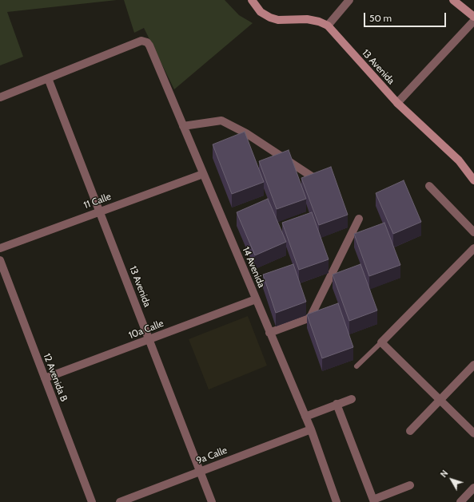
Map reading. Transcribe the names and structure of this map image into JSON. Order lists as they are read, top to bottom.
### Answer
{
  "streets": {
    "street": [
      "13 Avenida",
      "11 Calle",
      "14 Avenida",
      "10a Calle",
      "12 Avenida B",
      "9a Calle"
    ]
  },
  "crossings": [
    ["13 Avenida", "11 Calle"],
    ["13 Avenida", "14 Avenida"],
    ["13 Avenida", "10a Calle"],
    ["13 Avenida", "9a Calle"],
    ["11 Calle", "14 Avenida"],
    ["14 Avenida", "10a Calle"],
    ["14 Avenida", "9a Calle"],
    ["10a Calle", "12 Avenida B"]
  ],
  "scale_bar": "50 m",
  "north": "top left"
}
